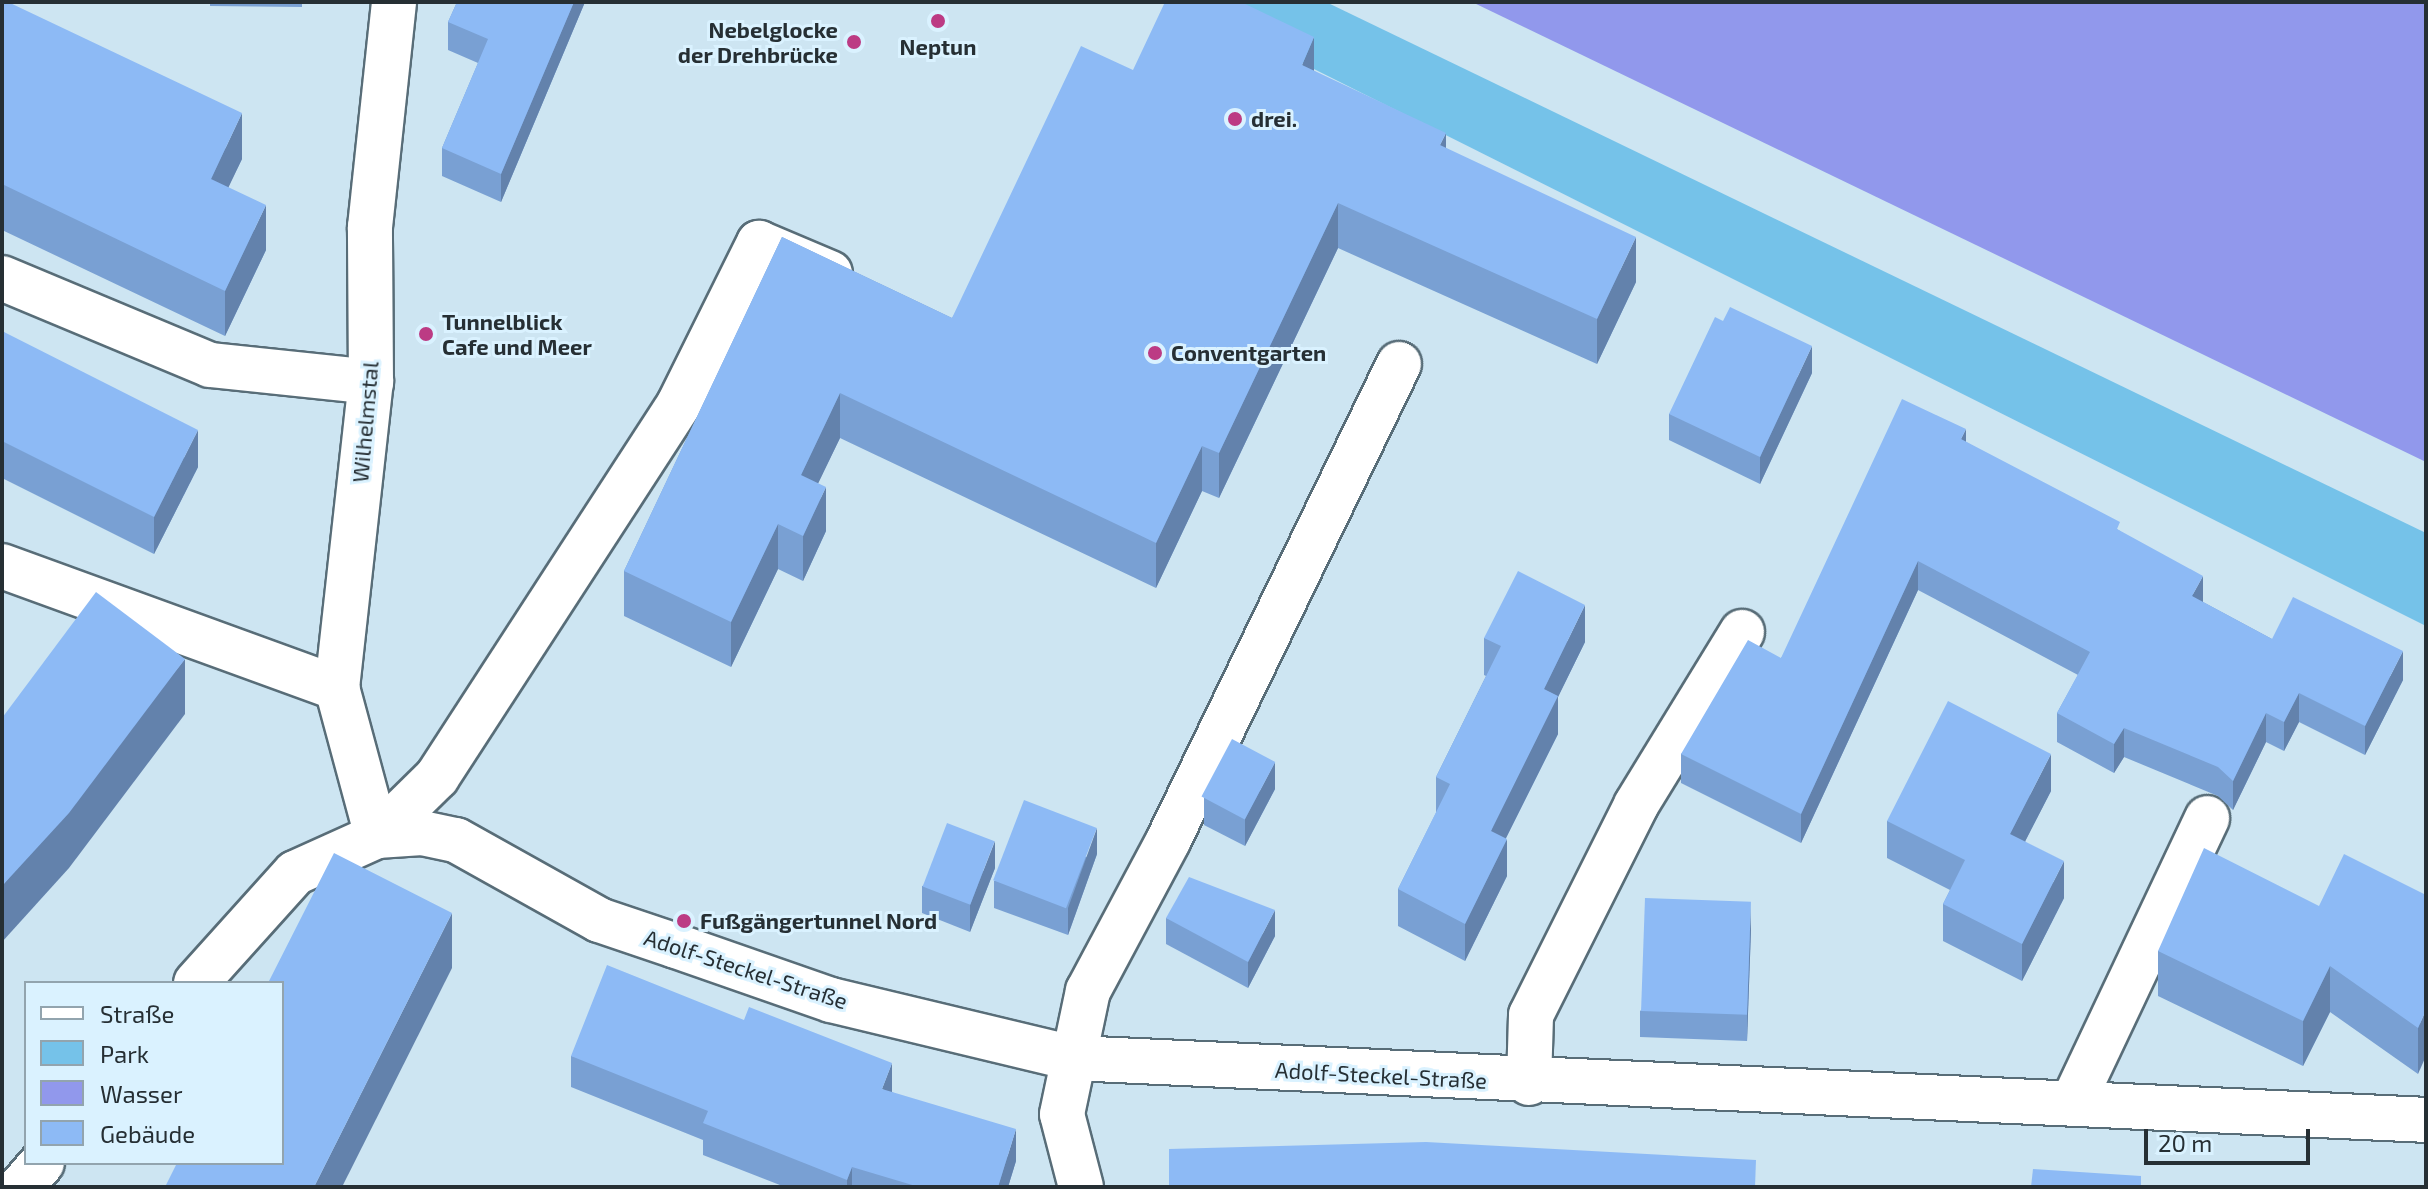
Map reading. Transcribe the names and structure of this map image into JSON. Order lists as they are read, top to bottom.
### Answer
{
  "streets": {
    "street": ["Wilhelmstal", "Adolf-Steckel-Straße"]
  },
  "crossings": [
    ["Wilhelmstal", "Adolf-Steckel-Straße"]
  ],
  "places": [
    "Neptun",
    "Nebelglocke der Drehbrücke",
    "drei.",
    "Tunnelblick Cafe und Meer",
    "Conventgarten",
    "Fußgängertunnel Nord"
  ],
  "legend": [
    "Straße",
    "Park",
    "Wasser",
    "Gebäude"
  ],
  "scale_bar": "20 m"
}
